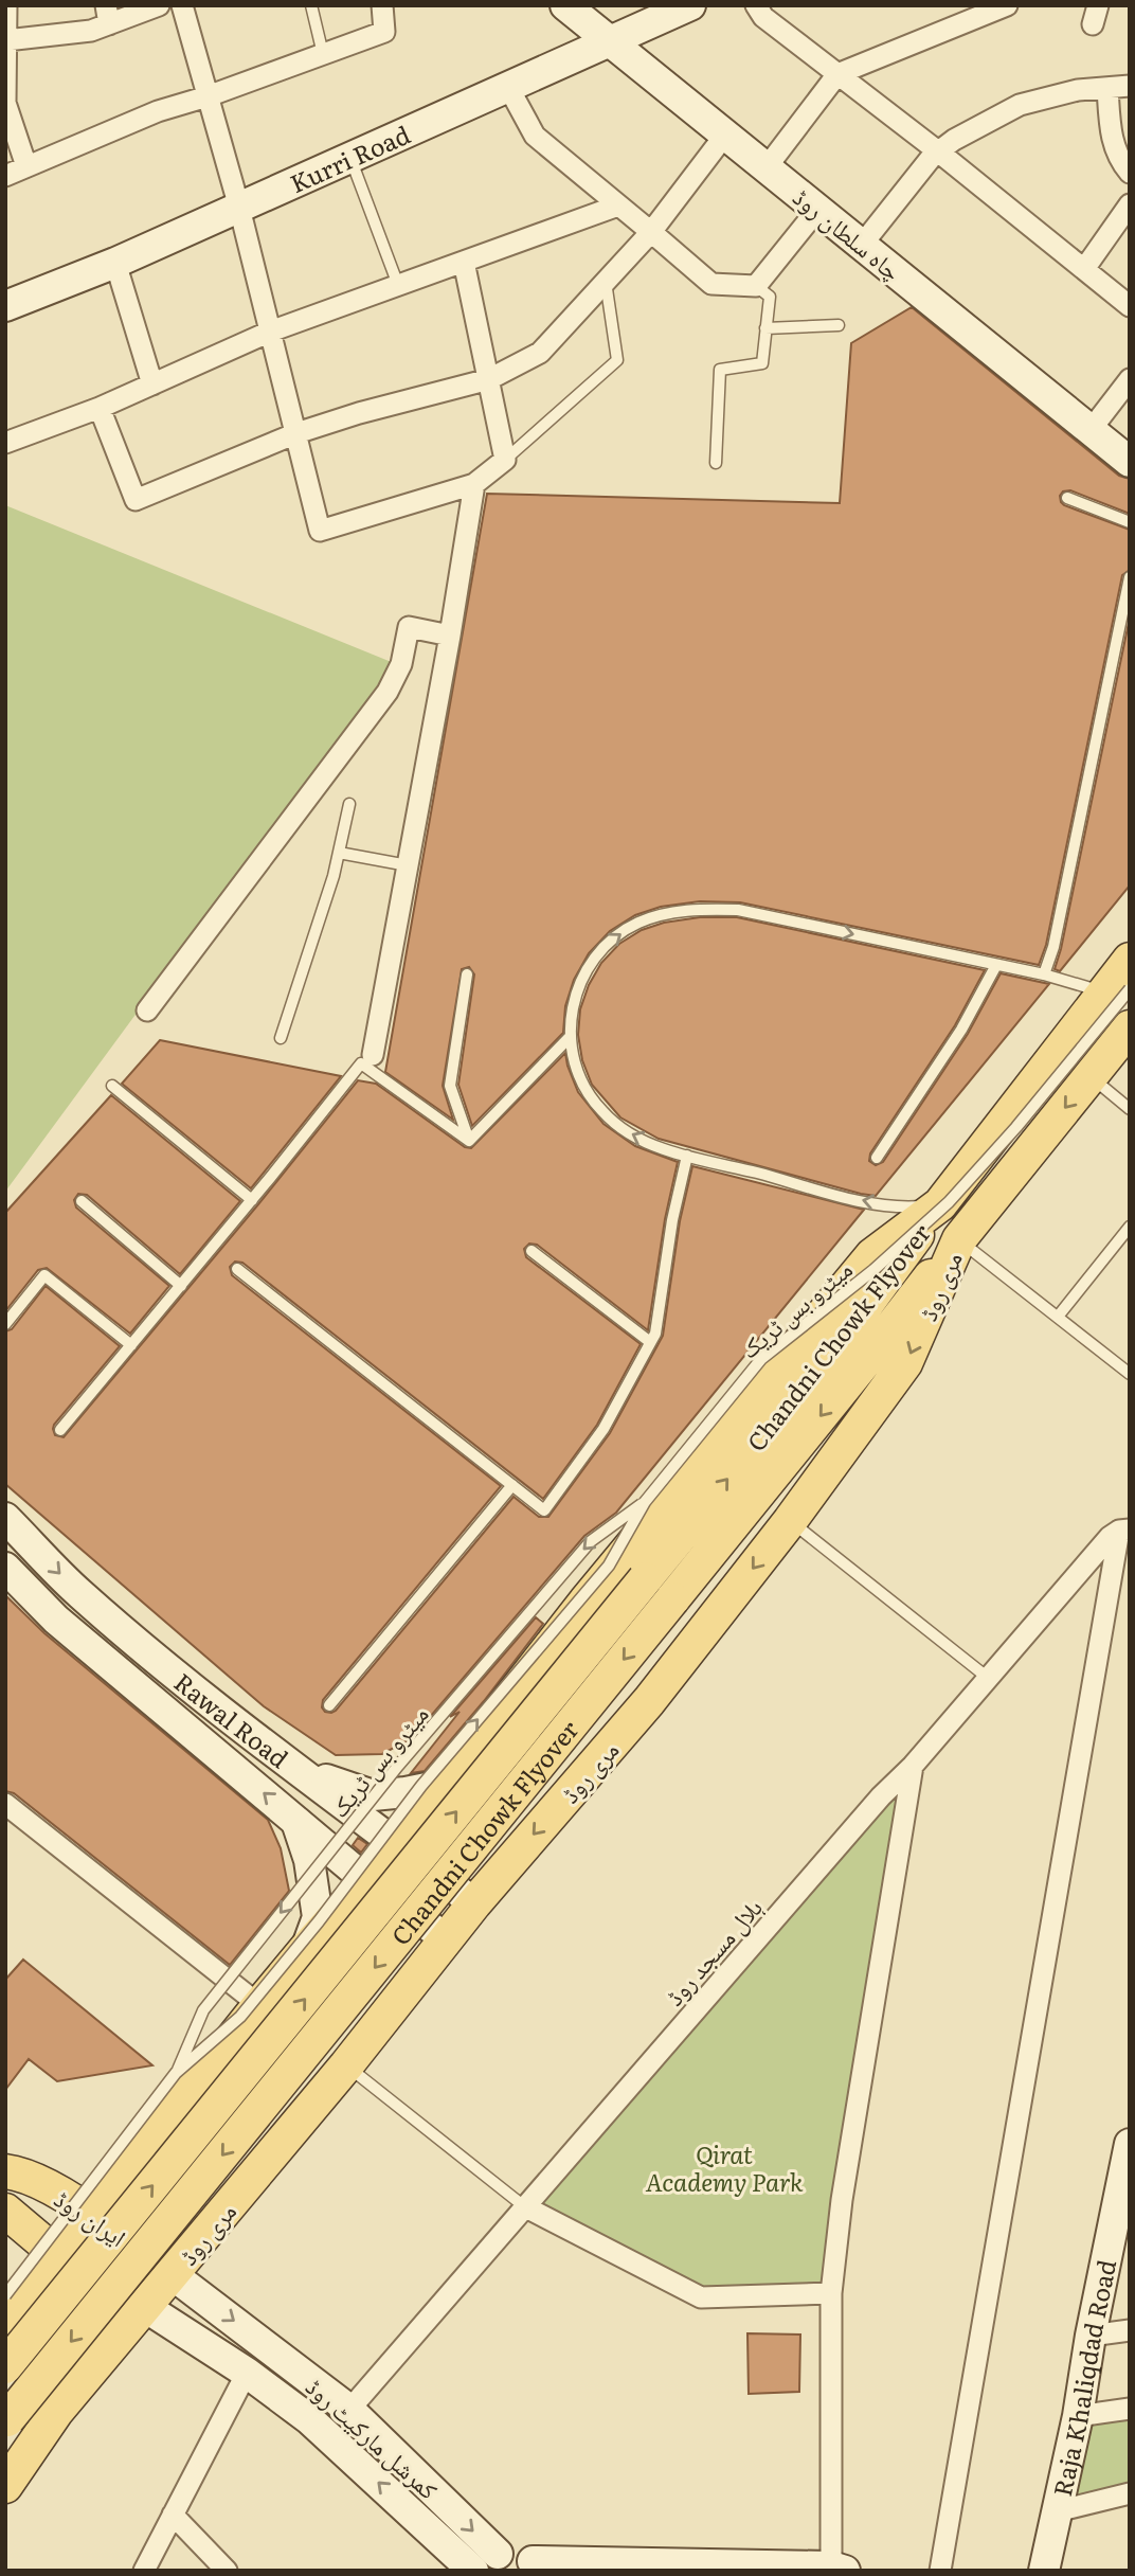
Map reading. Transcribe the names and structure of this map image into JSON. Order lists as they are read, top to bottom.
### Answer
{
  "streets": {
    "main road": [
      "Kurri Road",
      "چاہ سلطان روڈ",
      "مری روڈ",
      "Chandni Chowk Flyover",
      "Rawal Road",
      "ایران روڈ",
      "Raja Khaliqdad Road",
      "کمرشل مارکیٹ روڈ"
    ],
    "street": ["ہلال مسجد روڈ"],
    "lane": ["میٹرو بس ٹریک"]
  },
  "crossings": [
    ["Kurri Road", "چاہ سلطان روڈ"],
    ["مری روڈ", "میٹرو بس ٹریک"],
    ["مری روڈ", "Chandni Chowk Flyover"],
    ["مری روڈ", "Rawal Road"],
    ["مری روڈ", "ایران روڈ"],
    ["مری روڈ", "کمرشل مارکیٹ روڈ"],
    ["ہلال مسجد روڈ", "کمرشل مارکیٹ روڈ"],
    ["ایران روڈ", "کمرشل مارکیٹ روڈ"]
  ],
  "parks": ["Qirat Academy Park"]
}
